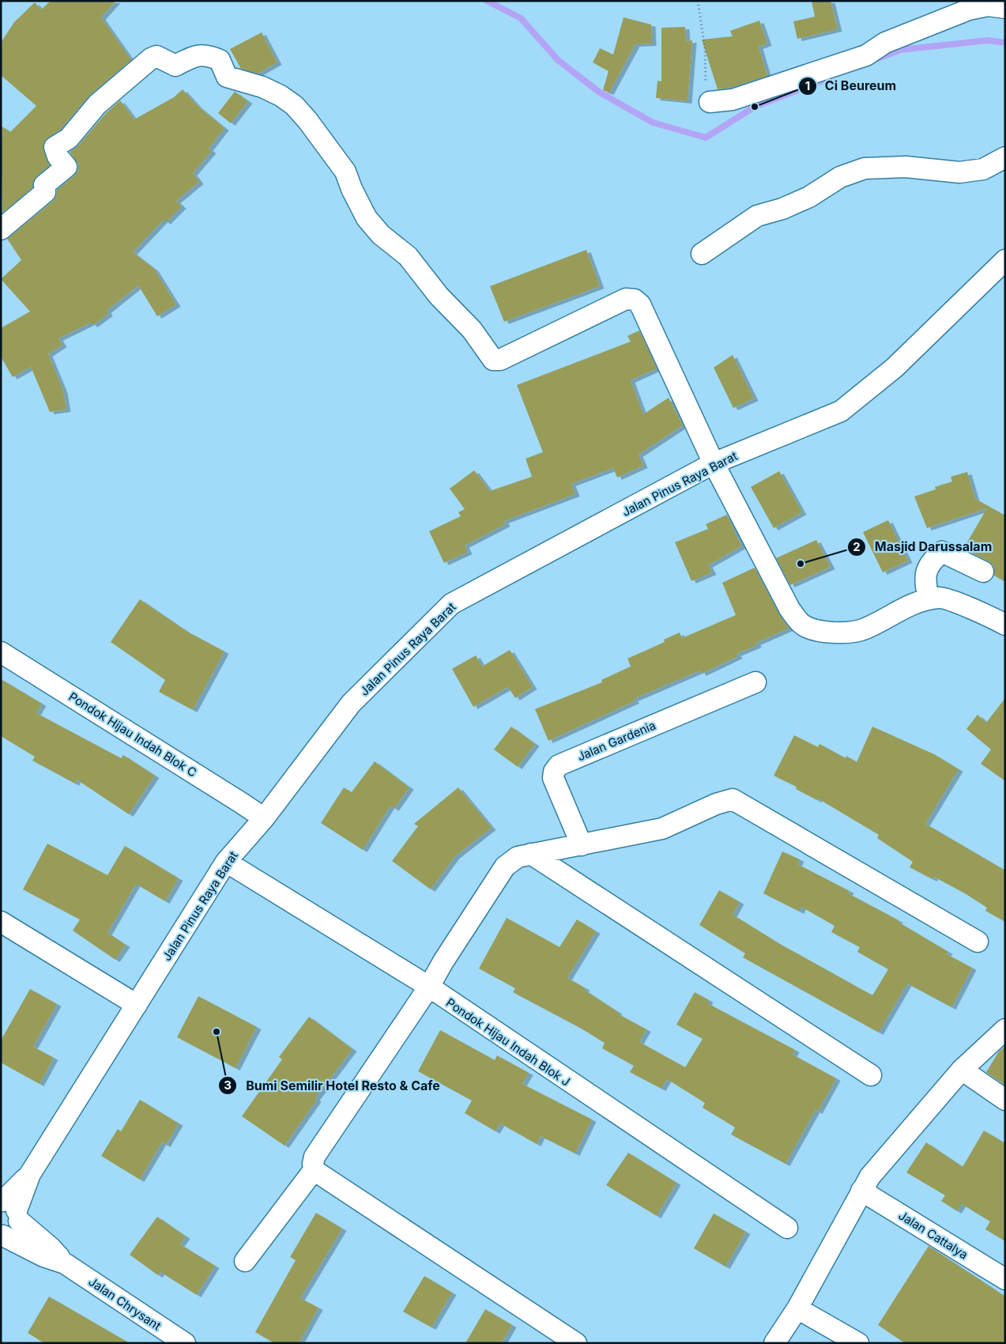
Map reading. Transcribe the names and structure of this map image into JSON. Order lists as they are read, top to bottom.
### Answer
{
  "streets": {
    "street": [
      "Jalan Pinus Raya Barat",
      "Pondok Hijau Indah Blok C",
      "Jalan Gardenia",
      "Pondok Hijau Indah Blok J",
      "Jalan Cattalya",
      "Jalan Chrysant"
    ]
  },
  "crossings": [
    ["Jalan Pinus Raya Barat", "Pondok Hijau Indah Blok C"],
    ["Jalan Pinus Raya Barat", "Pondok Hijau Indah Blok J"],
    ["Jalan Pinus Raya Barat", "Jalan Chrysant"]
  ],
  "places": ["Ci Beureum", "Masjid Darussalam", "Bumi Semilir Hotel Resto & Cafe"]
}
